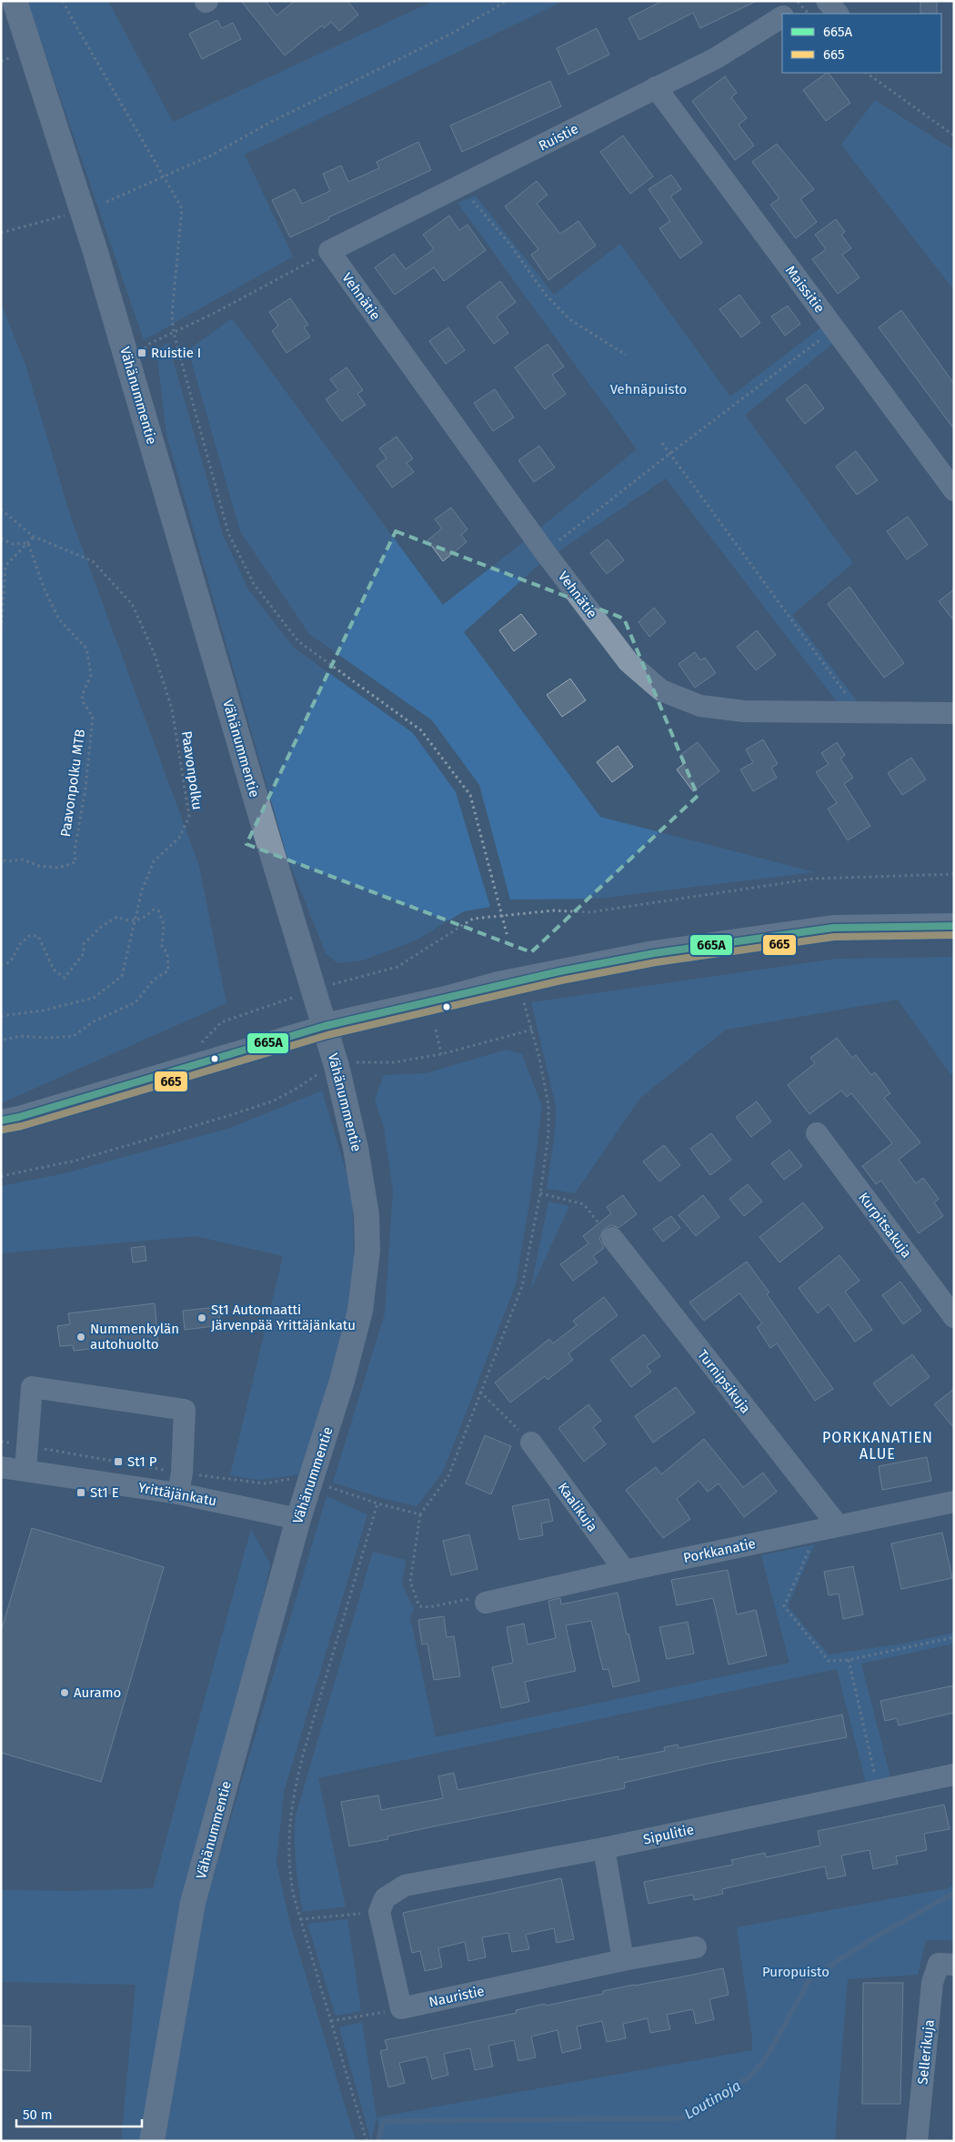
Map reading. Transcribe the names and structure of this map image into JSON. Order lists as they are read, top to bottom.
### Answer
{
  "streets": {
    "main road": ["Vähänummentie"],
    "street": [
      "Ruistie",
      "Maissitie",
      "Vehnätie",
      "Kurpitsakuja",
      "Turnipsikuja",
      "Yrittäjänkatu",
      "Kaalikuja",
      "Porkkanatie",
      "Sipulitie",
      "Nauristie",
      "Sellerikuja"
    ],
    "path": ["Paavonpolku", "Paavonpolku MTB"]
  },
  "crossings": [
    ["Ruistie", "Maissitie"],
    ["Ruistie", "Vehnätie"],
    ["Vähänummentie", "Yrittäjänkatu"],
    ["Turnipsikuja", "Porkkanatie"],
    ["Kaalikuja", "Porkkanatie"]
  ],
  "districts": ["PORKKANATIEN ALUE"],
  "water": ["Loutinoja"],
  "parks": ["Vehnäpuisto", "Puropuisto"],
  "places": {
    "transit": ["Ruistie I", "St1 P", "St1 E"],
    "other": ["St1 Automaatti Järvenpää Yrittäjänkatu", "Nummenkylän autohuolto", "Auramo"]
  },
  "lines": ["transit line 665A", "transit line 665"],
  "legend": ["665A", "665"],
  "scale_bar": "50 m"
}
